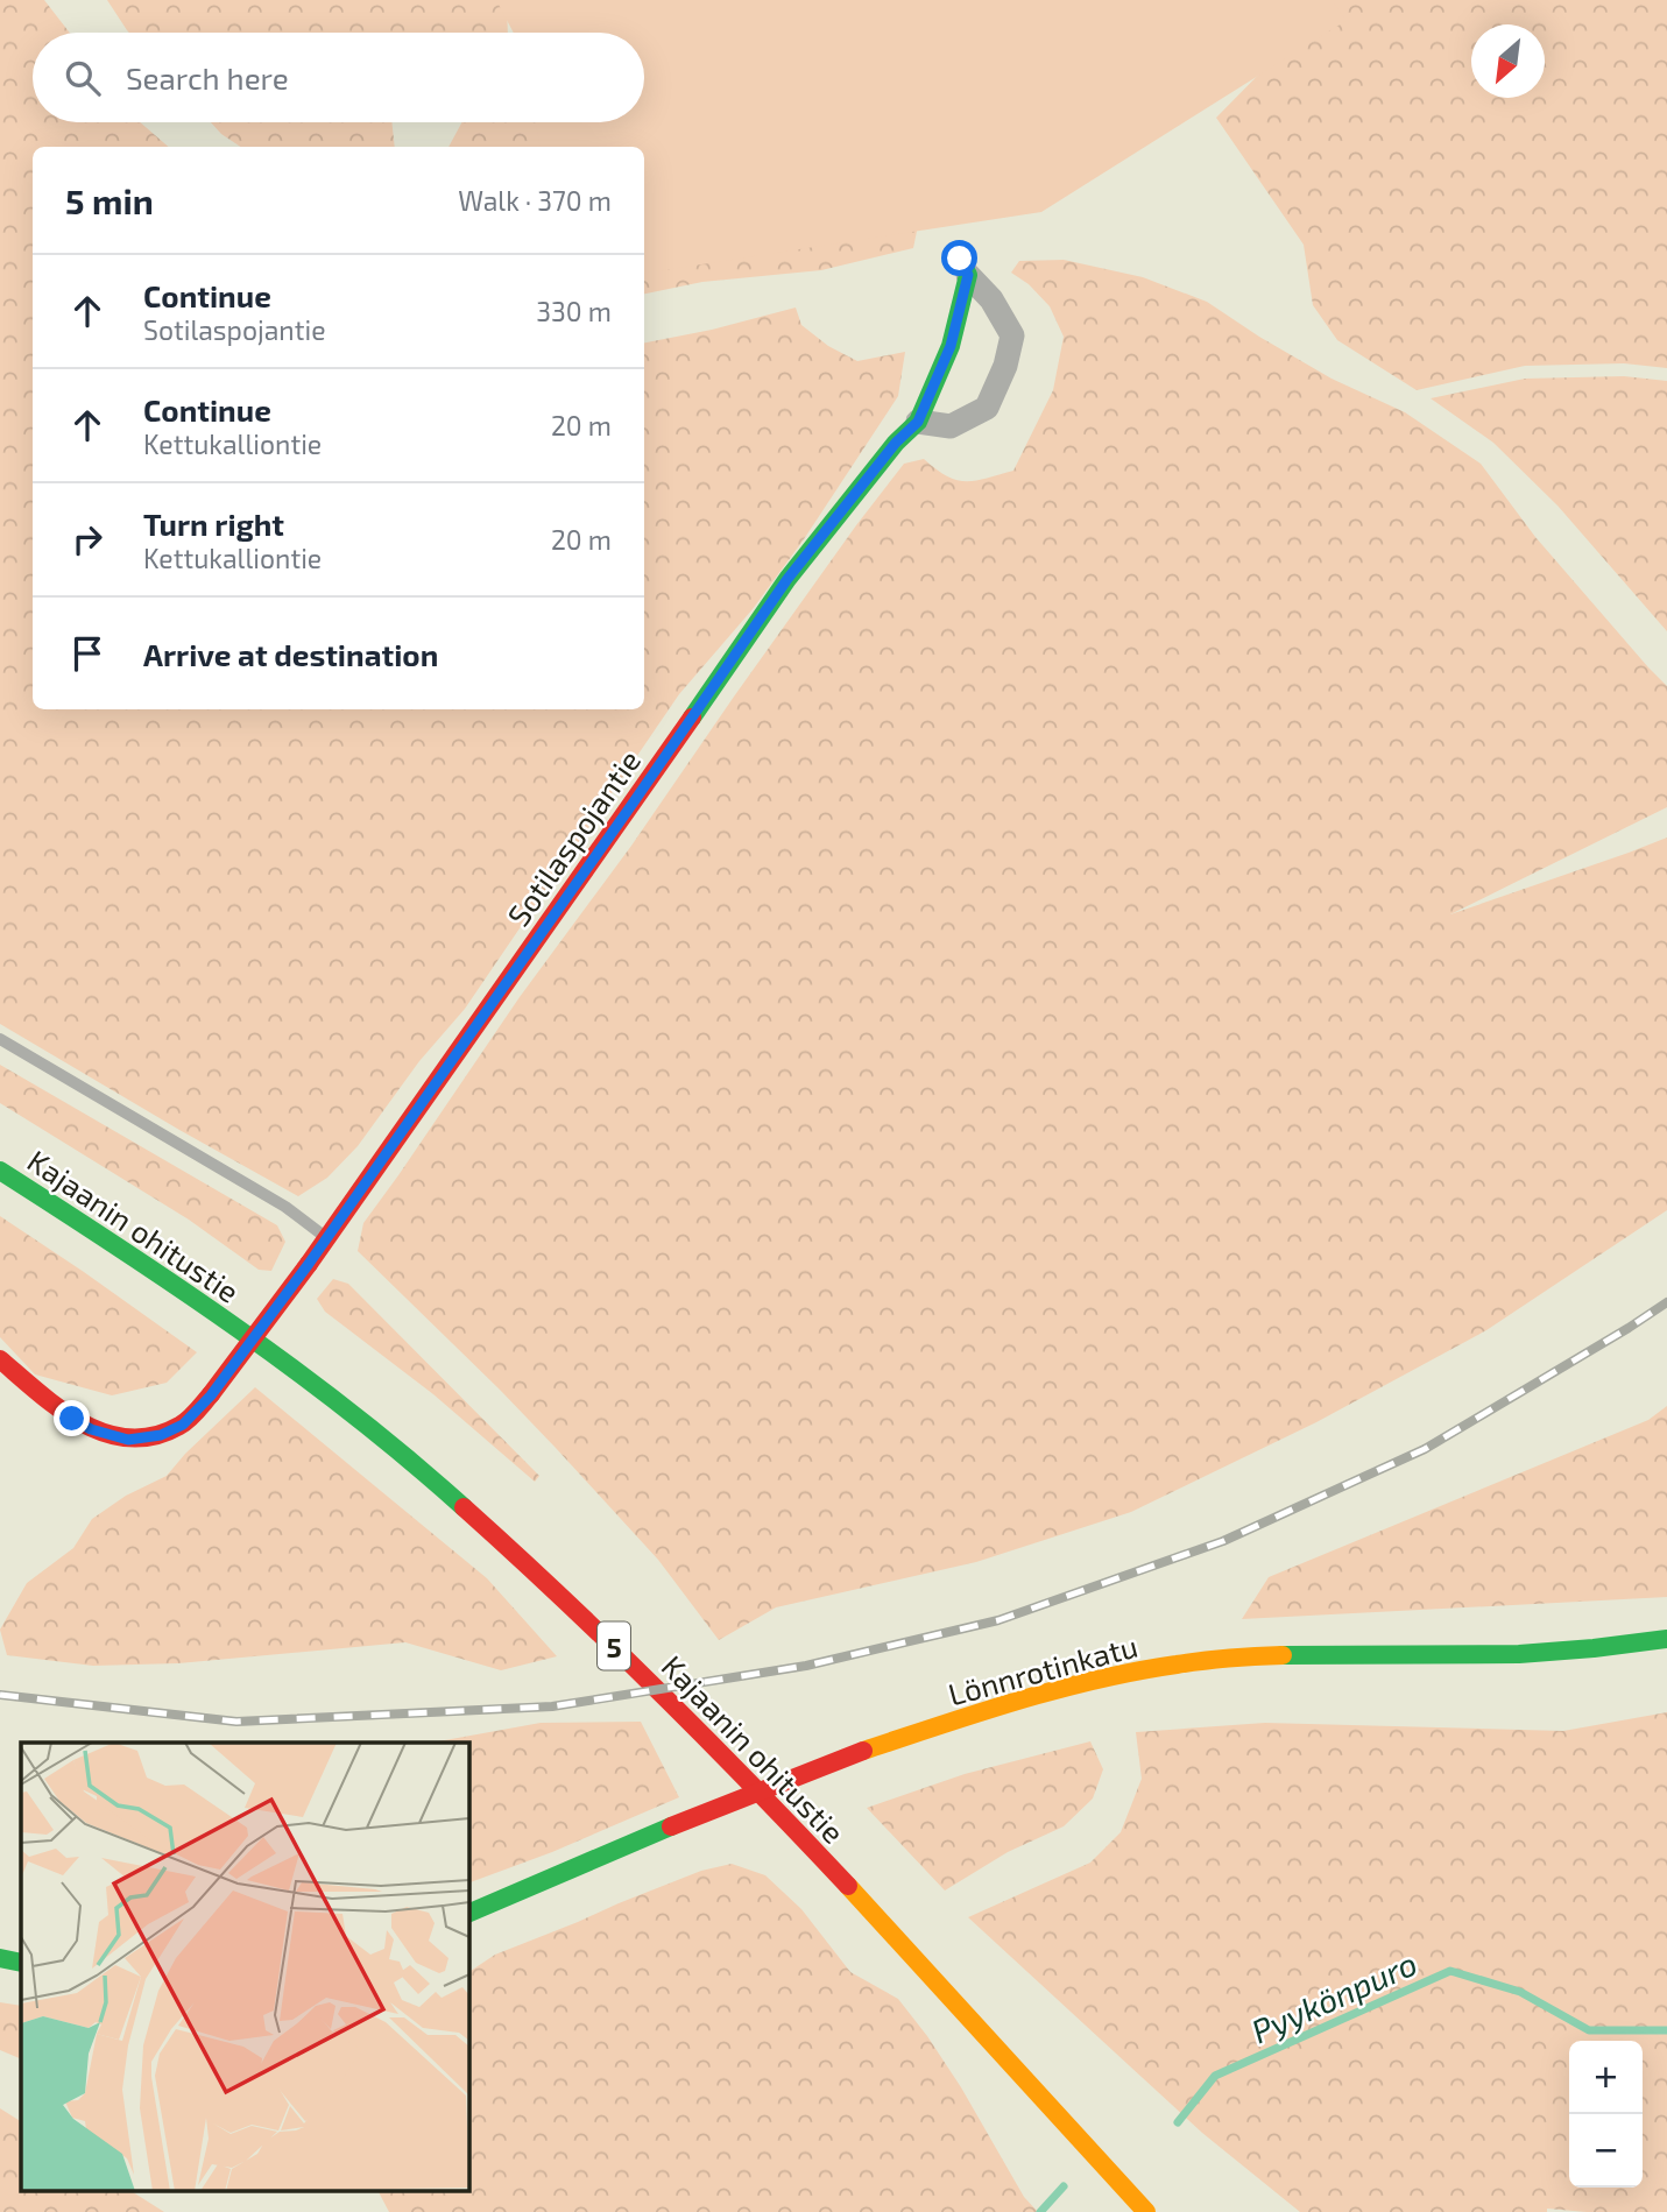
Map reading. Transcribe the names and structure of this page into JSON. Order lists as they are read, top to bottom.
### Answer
{
  "streets": {
    "main road": [
      "Sotilaspojantie",
      "Kajaanin ohitustie",
      "5",
      "Lönnrotinkatu"
    ]
  },
  "water": ["Pyykönpuro"],
  "north": "bottom left",
  "page": {
    "search": "Search here",
    "heading": ["5 min", "Walk · 370 m"],
    "list": [
      ["Continue", "Sotilaspojantie", "330 m"],
      ["Continue", "Kettukalliontie", "20 m"],
      ["Turn right", "Kettukalliontie", "20 m"],
      "Arrive at destination"
    ],
    "map_buttons": ["+", "−"]
  }
}
